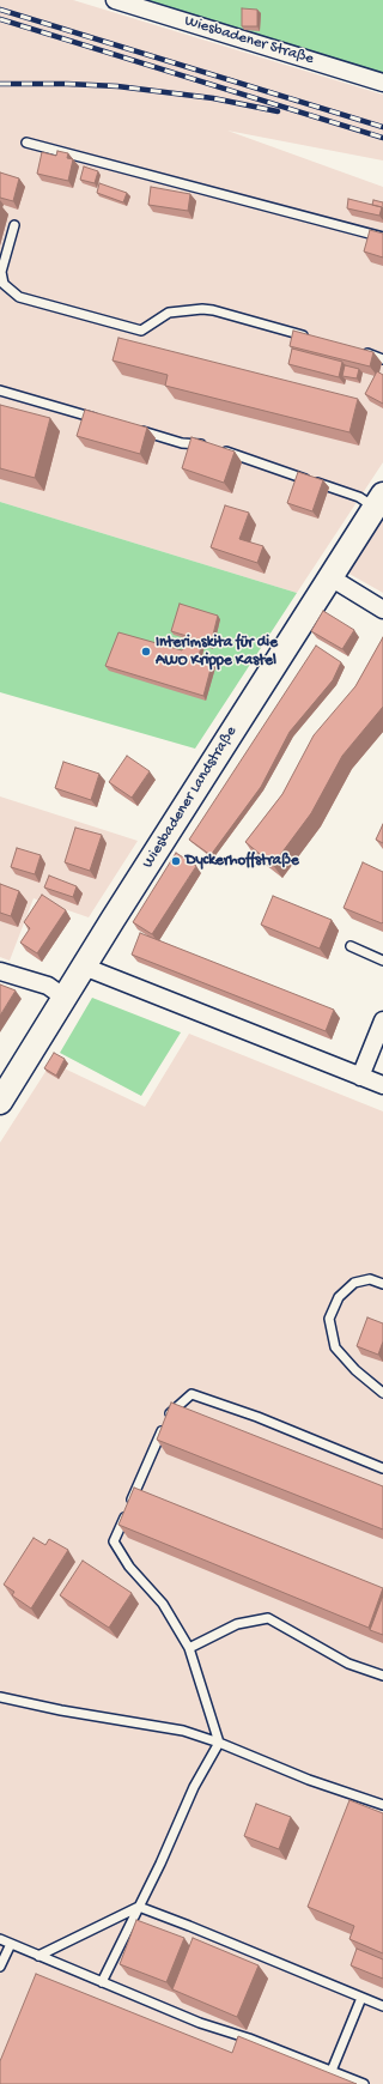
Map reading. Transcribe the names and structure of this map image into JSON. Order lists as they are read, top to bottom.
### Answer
{
  "streets": {
    "main road": ["Wiesbadener Landstraße"],
    "street": ["Wiesbadener Straße"]
  },
  "places": ["Interimskita für die AWO Krippe Kastel", "Dyckerhoffstraße"]
}
